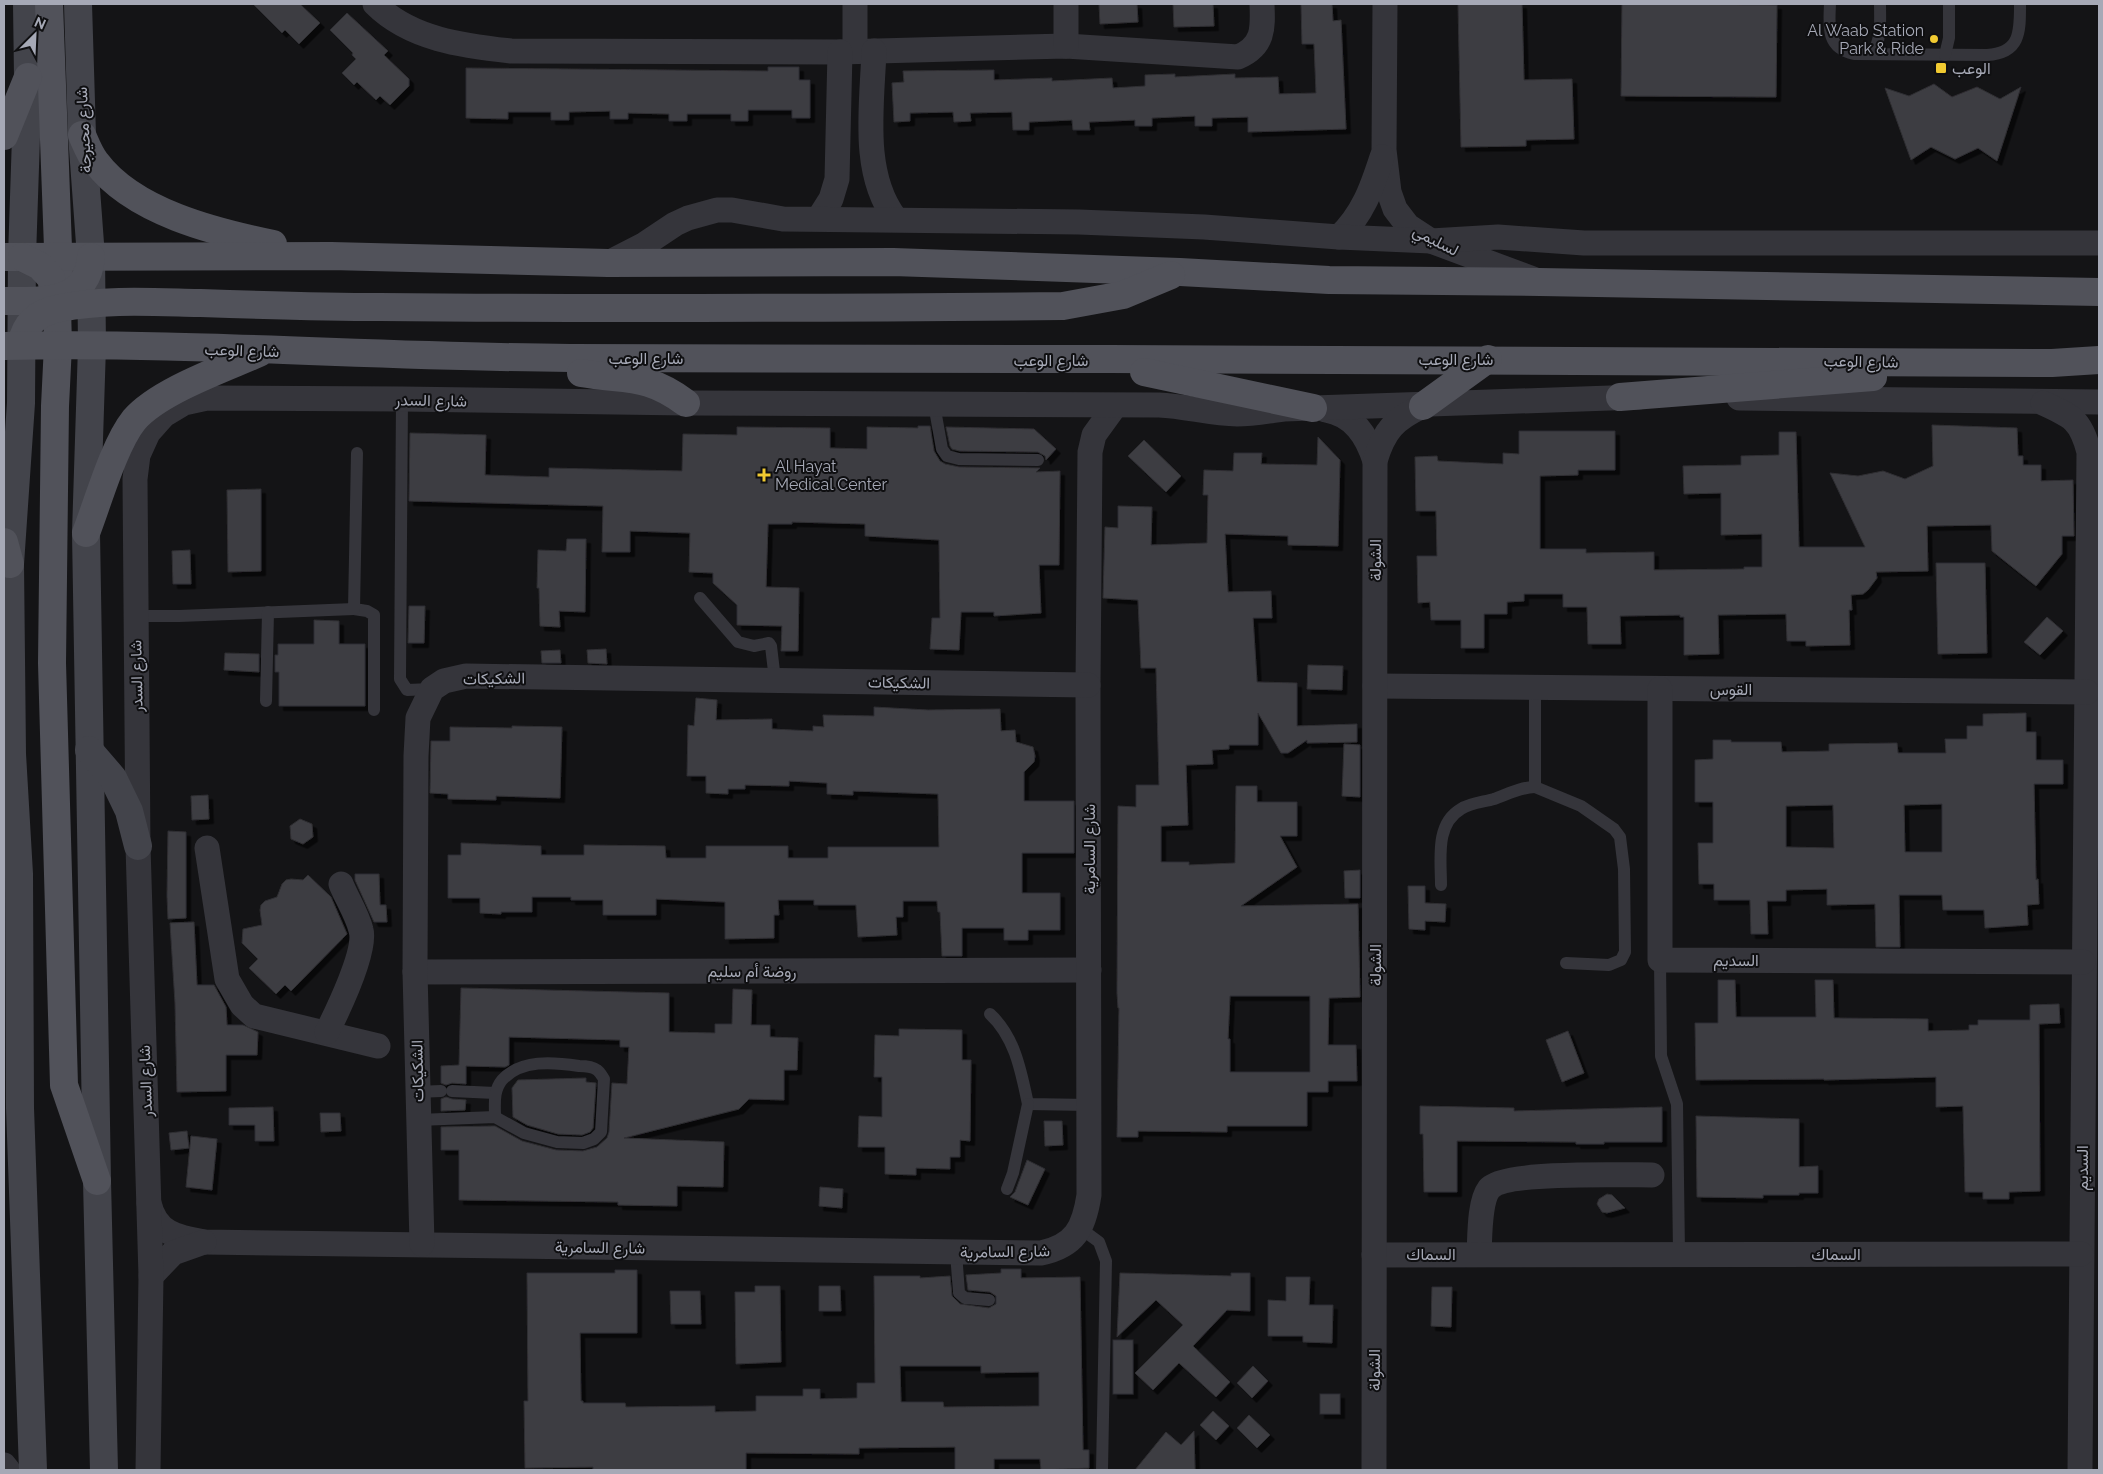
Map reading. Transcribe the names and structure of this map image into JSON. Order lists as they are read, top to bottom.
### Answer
{
  "streets": {
    "main road": ["شارع محيرجة", "شارع الوعب"],
    "street": [
      "لسليمي",
      "شارع السدر",
      "الشولة",
      "الشكيكات",
      "القوس",
      "شارع السامرية",
      "السديم",
      "روضة أم سليم",
      "السماك"
    ]
  },
  "crossings": [
    ["شارع السدر", "شارع السامرية"],
    ["الشولة", "القوس"],
    ["الشولة", "السماك"],
    ["الشكيكات", "شارع السامرية"],
    ["الشكيكات", "روضة أم سليم"],
    ["القوس", "السديم"],
    ["شارع السامرية", "روضة أم سليم"],
    ["السديم", "السماك"]
  ],
  "places": {
    "other": ["Al Waab Station Park & Ride"],
    "transit": ["الوعب"],
    "health": ["Al Hayat Medical Center"]
  },
  "north": "top right"
}
